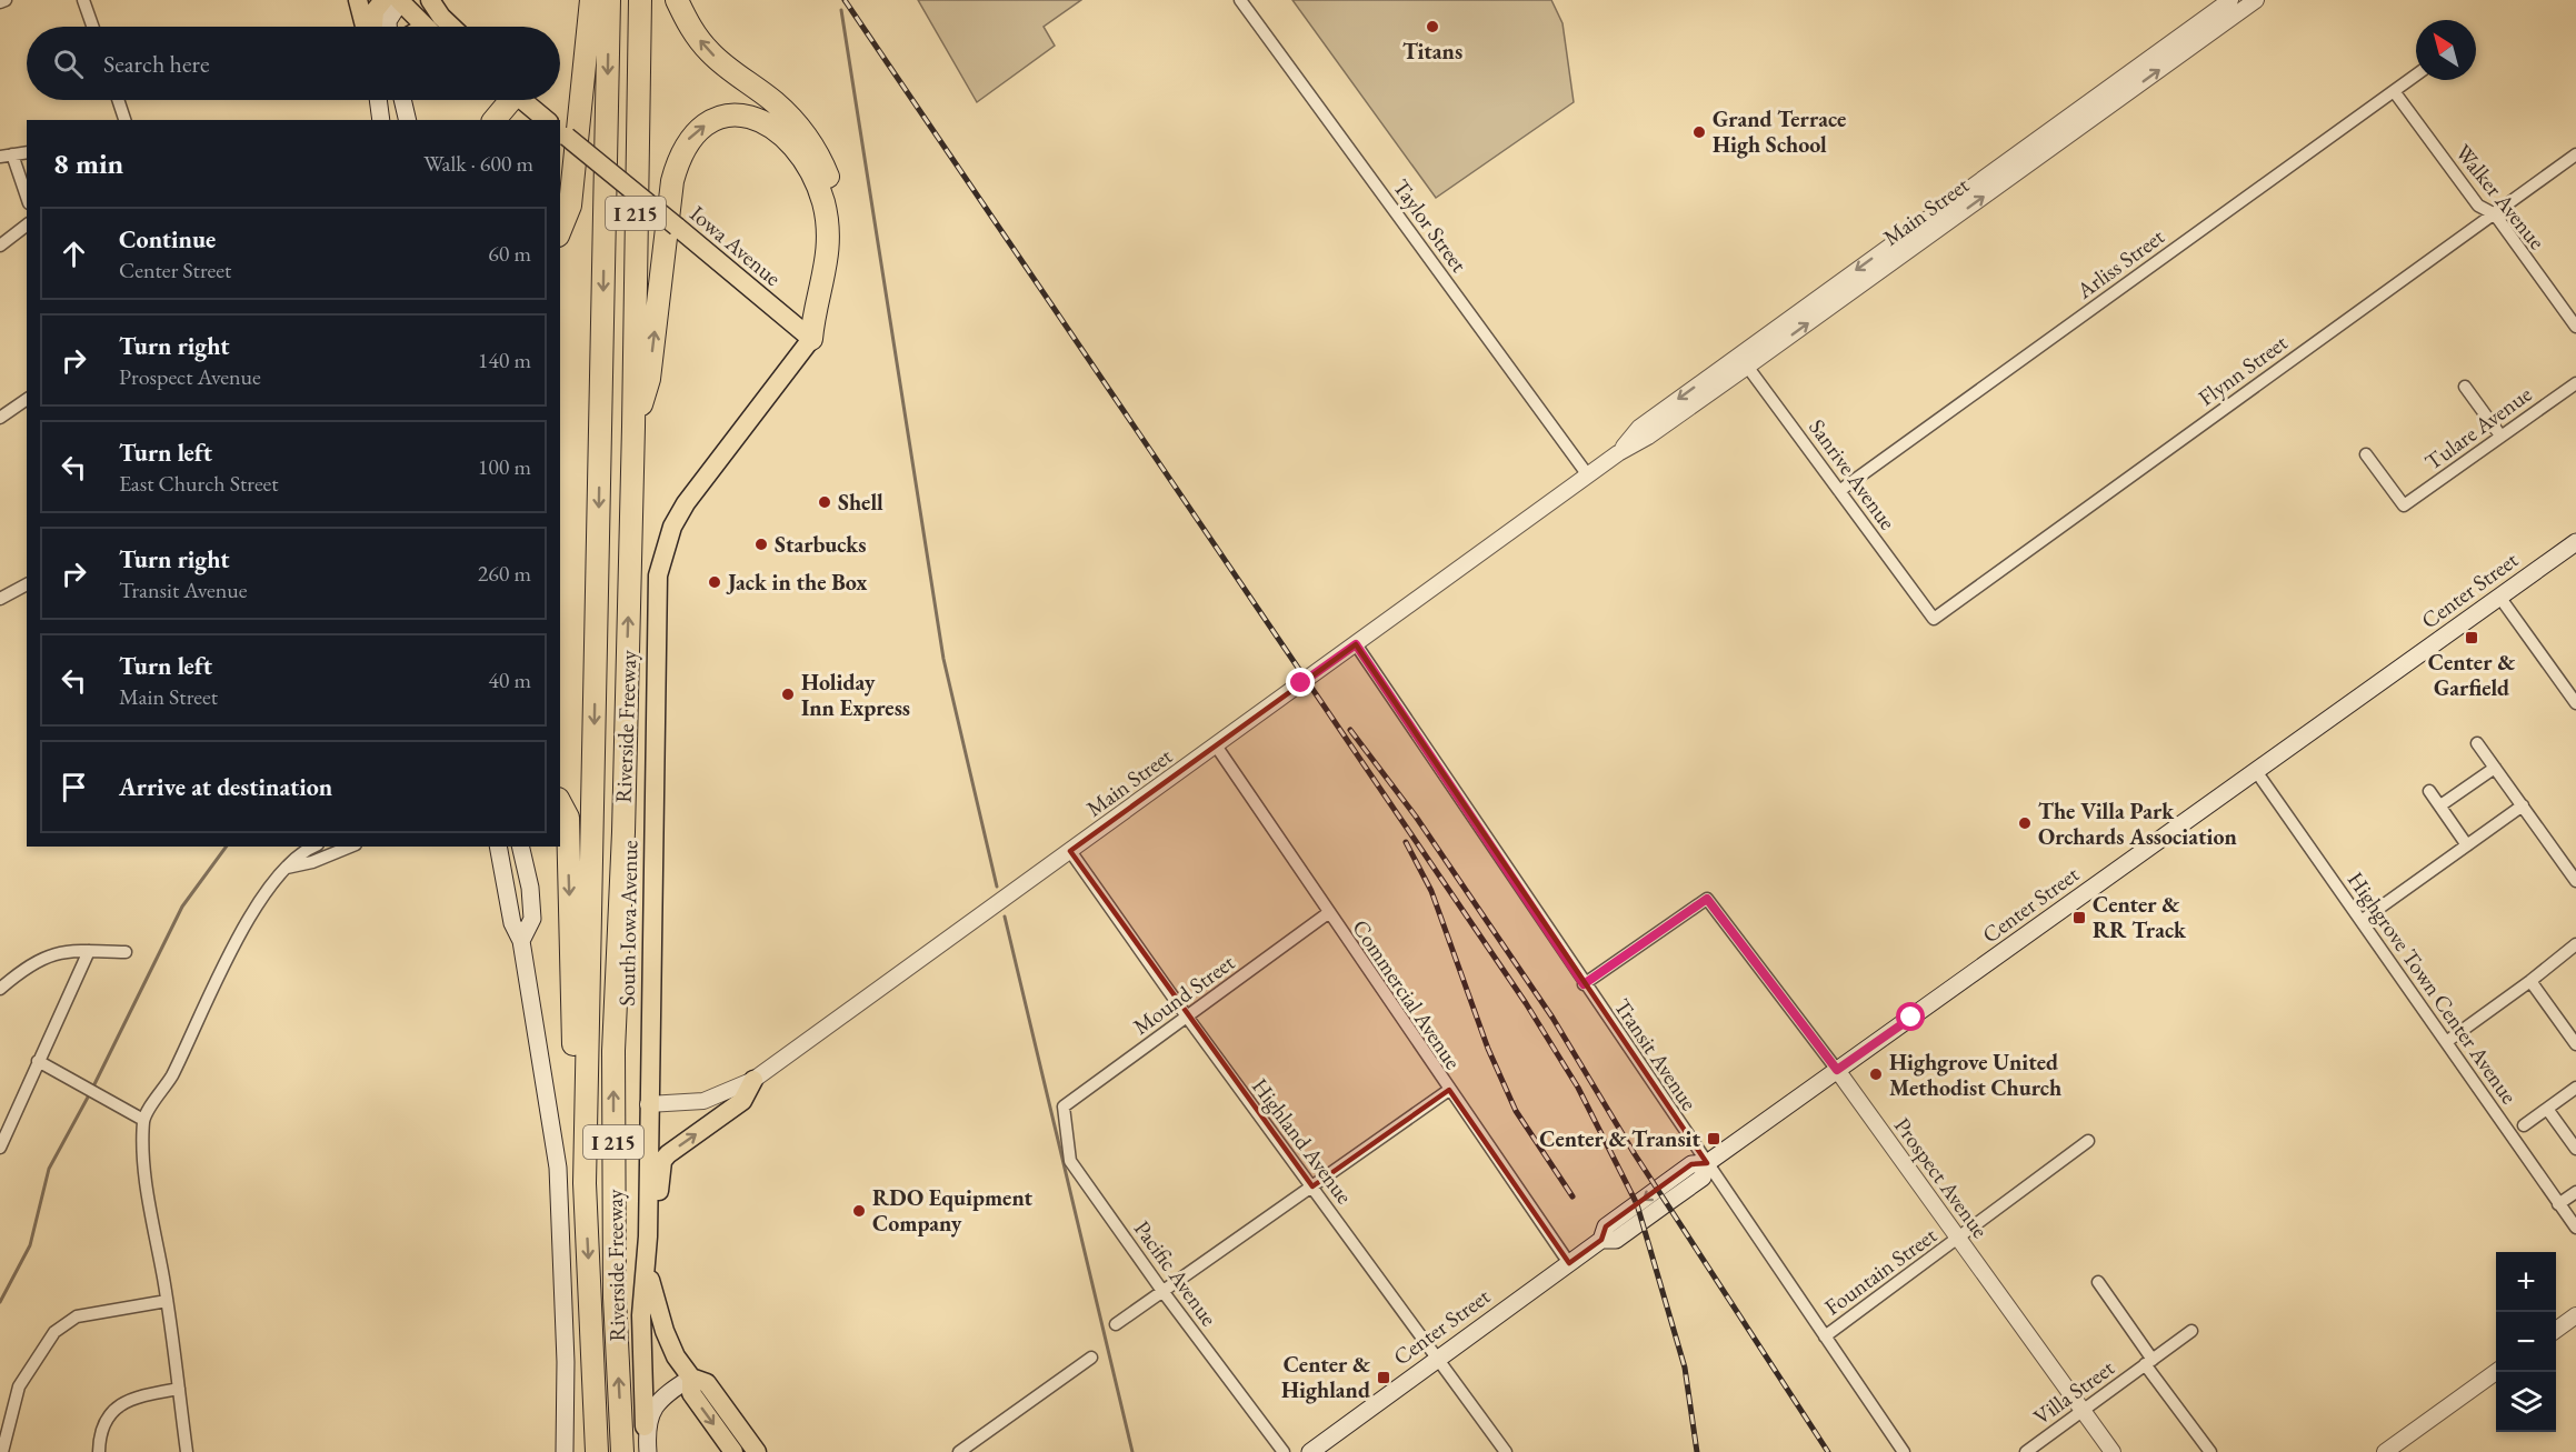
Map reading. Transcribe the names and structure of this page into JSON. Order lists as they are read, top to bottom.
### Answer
{
  "streets": {
    "highway": ["I 215", "Riverside Freeway"],
    "main road": ["Iowa Avenue", "Center Street", "South Iowa Avenue"],
    "street": [
      "Walker Avenue",
      "Main Street",
      "Taylor Street",
      "Arliss Street",
      "Flynn Street",
      "Tulare Avenue",
      "Sanrive Avenue",
      "Highgrove Town Center Avenue",
      "Mound Street",
      "Commercial Avenue",
      "Transit Avenue",
      "Highland Avenue",
      "Prospect Avenue",
      "Fountain Street",
      "Pacific Avenue",
      "Villa Street"
    ]
  },
  "crossings": [
    ["Walker Avenue", "Arliss Street"],
    ["Walker Avenue", "Flynn Street"],
    ["Main Street", "Taylor Street"],
    ["Main Street", "Sanrive Avenue"],
    ["Main Street", "South Iowa Avenue"],
    ["Main Street", "Commercial Avenue"],
    ["Main Street", "Transit Avenue"],
    ["Main Street", "Highland Avenue"],
    ["Iowa Avenue", "South Iowa Avenue"],
    ["Arliss Street", "Sanrive Avenue"],
    ["Flynn Street", "Sanrive Avenue"],
    ["Center Street", "Highgrove Town Center Avenue"],
    ["Center Street", "Commercial Avenue"],
    ["Center Street", "Transit Avenue"],
    ["Center Street", "Highland Avenue"],
    ["Center Street", "Prospect Avenue"],
    ["Mound Street", "Commercial Avenue"],
    ["Mound Street", "Highland Avenue"],
    ["Mound Street", "Pacific Avenue"],
    ["Transit Avenue", "Prospect Avenue"],
    ["Transit Avenue", "Fountain Street"],
    ["Prospect Avenue", "Fountain Street"],
    ["Prospect Avenue", "Villa Street"]
  ],
  "places": {
    "other": [
      "Titans",
      "Grand Terrace High School",
      "Shell",
      "Starbucks",
      "Jack in the Box",
      "Holiday Inn Express",
      "The Villa Park Orchards Association",
      "Highgrove United Methodist Church",
      "RDO Equipment Company"
    ],
    "transit": [
      "Center & Garfield",
      "Center & RR Track",
      "Center & Transit",
      "Center & Highland"
    ]
  },
  "north": "top left",
  "page": {
    "search": "Search here",
    "heading": ["8 min", "Walk · 600 m"],
    "list": [
      ["Continue", "Center Street", "60 m"],
      ["Turn right", "Prospect Avenue", "140 m"],
      ["Turn left", "East Church Street", "100 m"],
      ["Turn right", "Transit Avenue", "260 m"],
      ["Turn left", "Main Street", "40 m"],
      "Arrive at destination"
    ],
    "map_buttons": ["+", "−"]
  }
}
